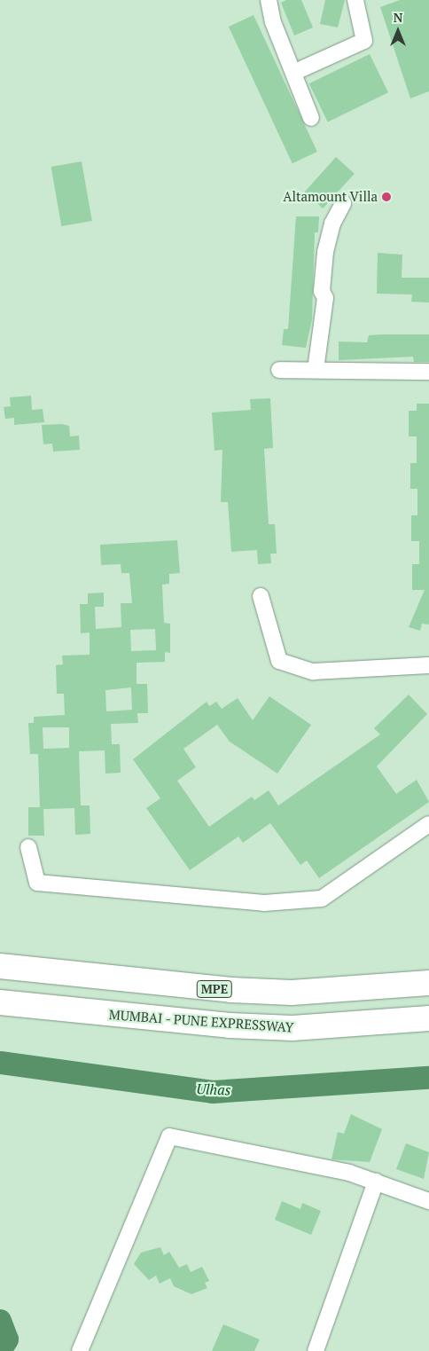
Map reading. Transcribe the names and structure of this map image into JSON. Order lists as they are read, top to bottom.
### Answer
{
  "streets": {
    "highway": ["MPE", "MUMBAI - PUNE EXPRESSWAY"]
  },
  "water": ["Ulhas"],
  "places": ["Altamount Villa"],
  "north": "top"
}
